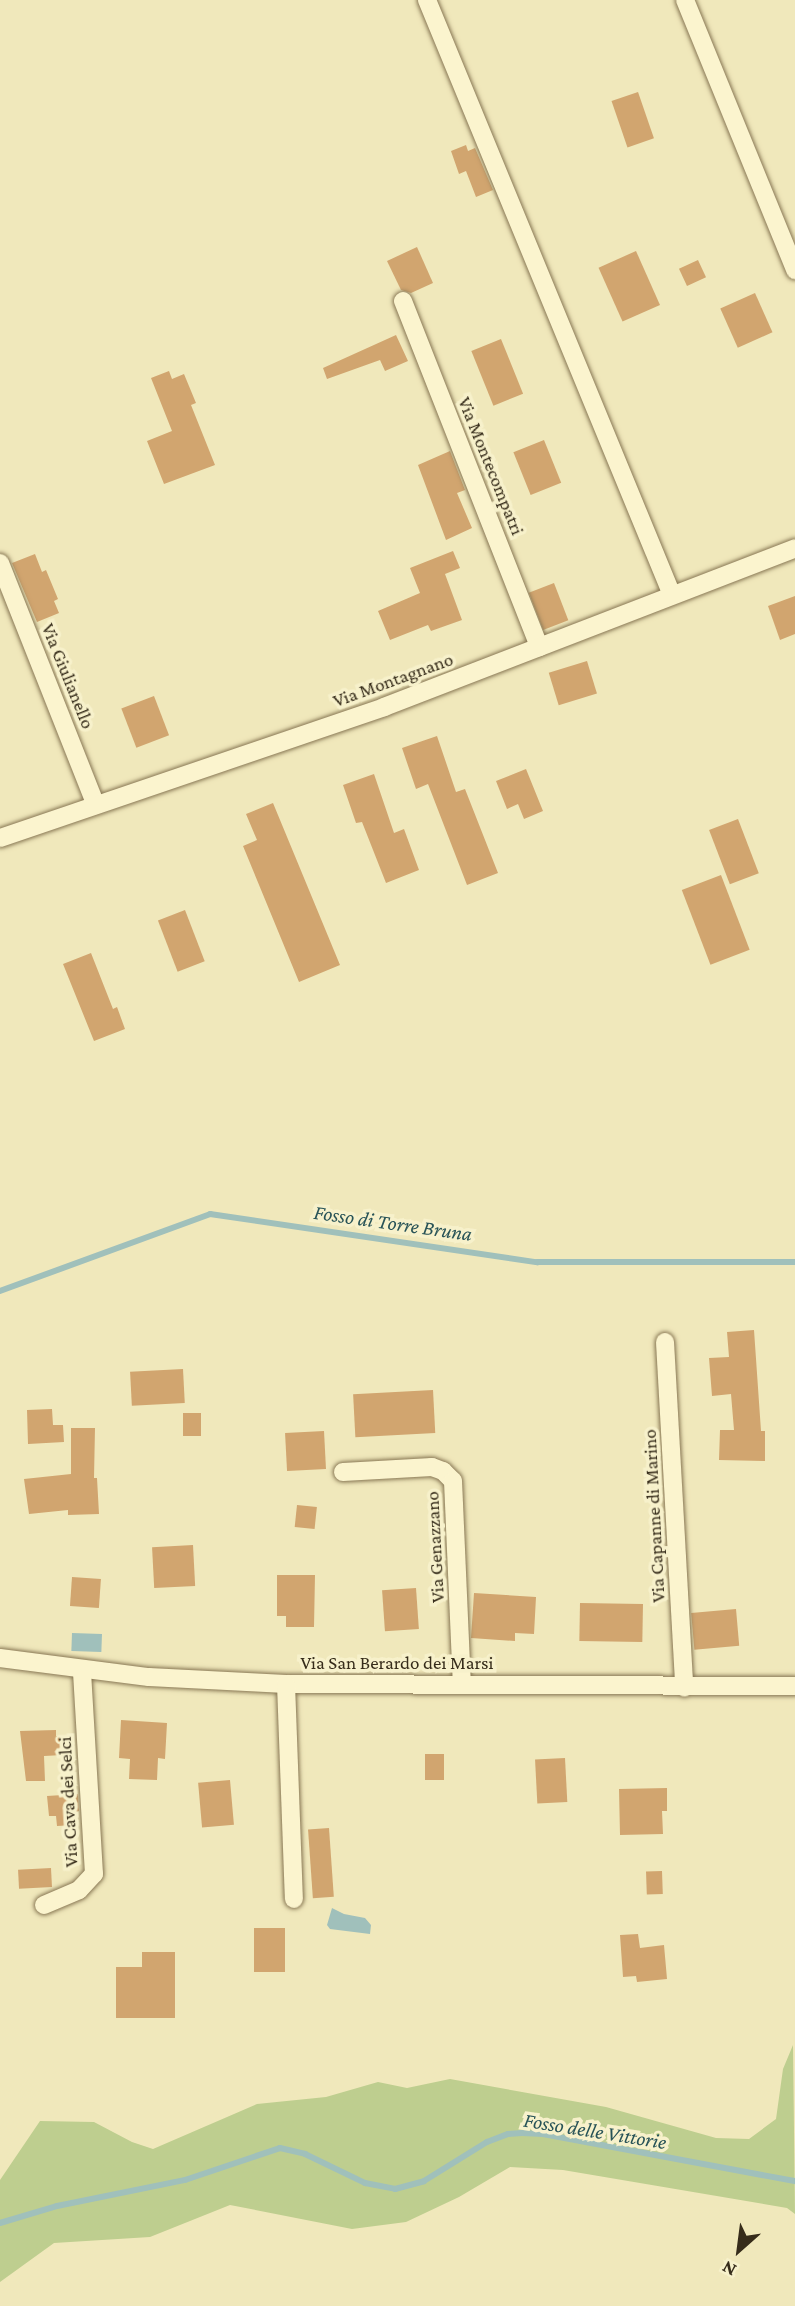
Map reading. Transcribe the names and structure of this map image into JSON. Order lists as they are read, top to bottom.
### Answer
{
  "streets": {
    "street": [
      "Via Montecompatri",
      "Via Giulianello",
      "Via Montagnano",
      "Via Capanne di Marino",
      "Via Genazzano",
      "Via San Berardo dei Marsi",
      "Via Cava dei Selci"
    ]
  },
  "crossings": [
    ["Via Montecompatri", "Via Montagnano"],
    ["Via Giulianello", "Via Montagnano"],
    ["Via Capanne di Marino", "Via San Berardo dei Marsi"],
    ["Via Genazzano", "Via San Berardo dei Marsi"],
    ["Via San Berardo dei Marsi", "Via Cava dei Selci"]
  ],
  "water": ["Fosso di Torre Bruna", "Fosso delle Vittorie"],
  "north": "bottom left"
}
